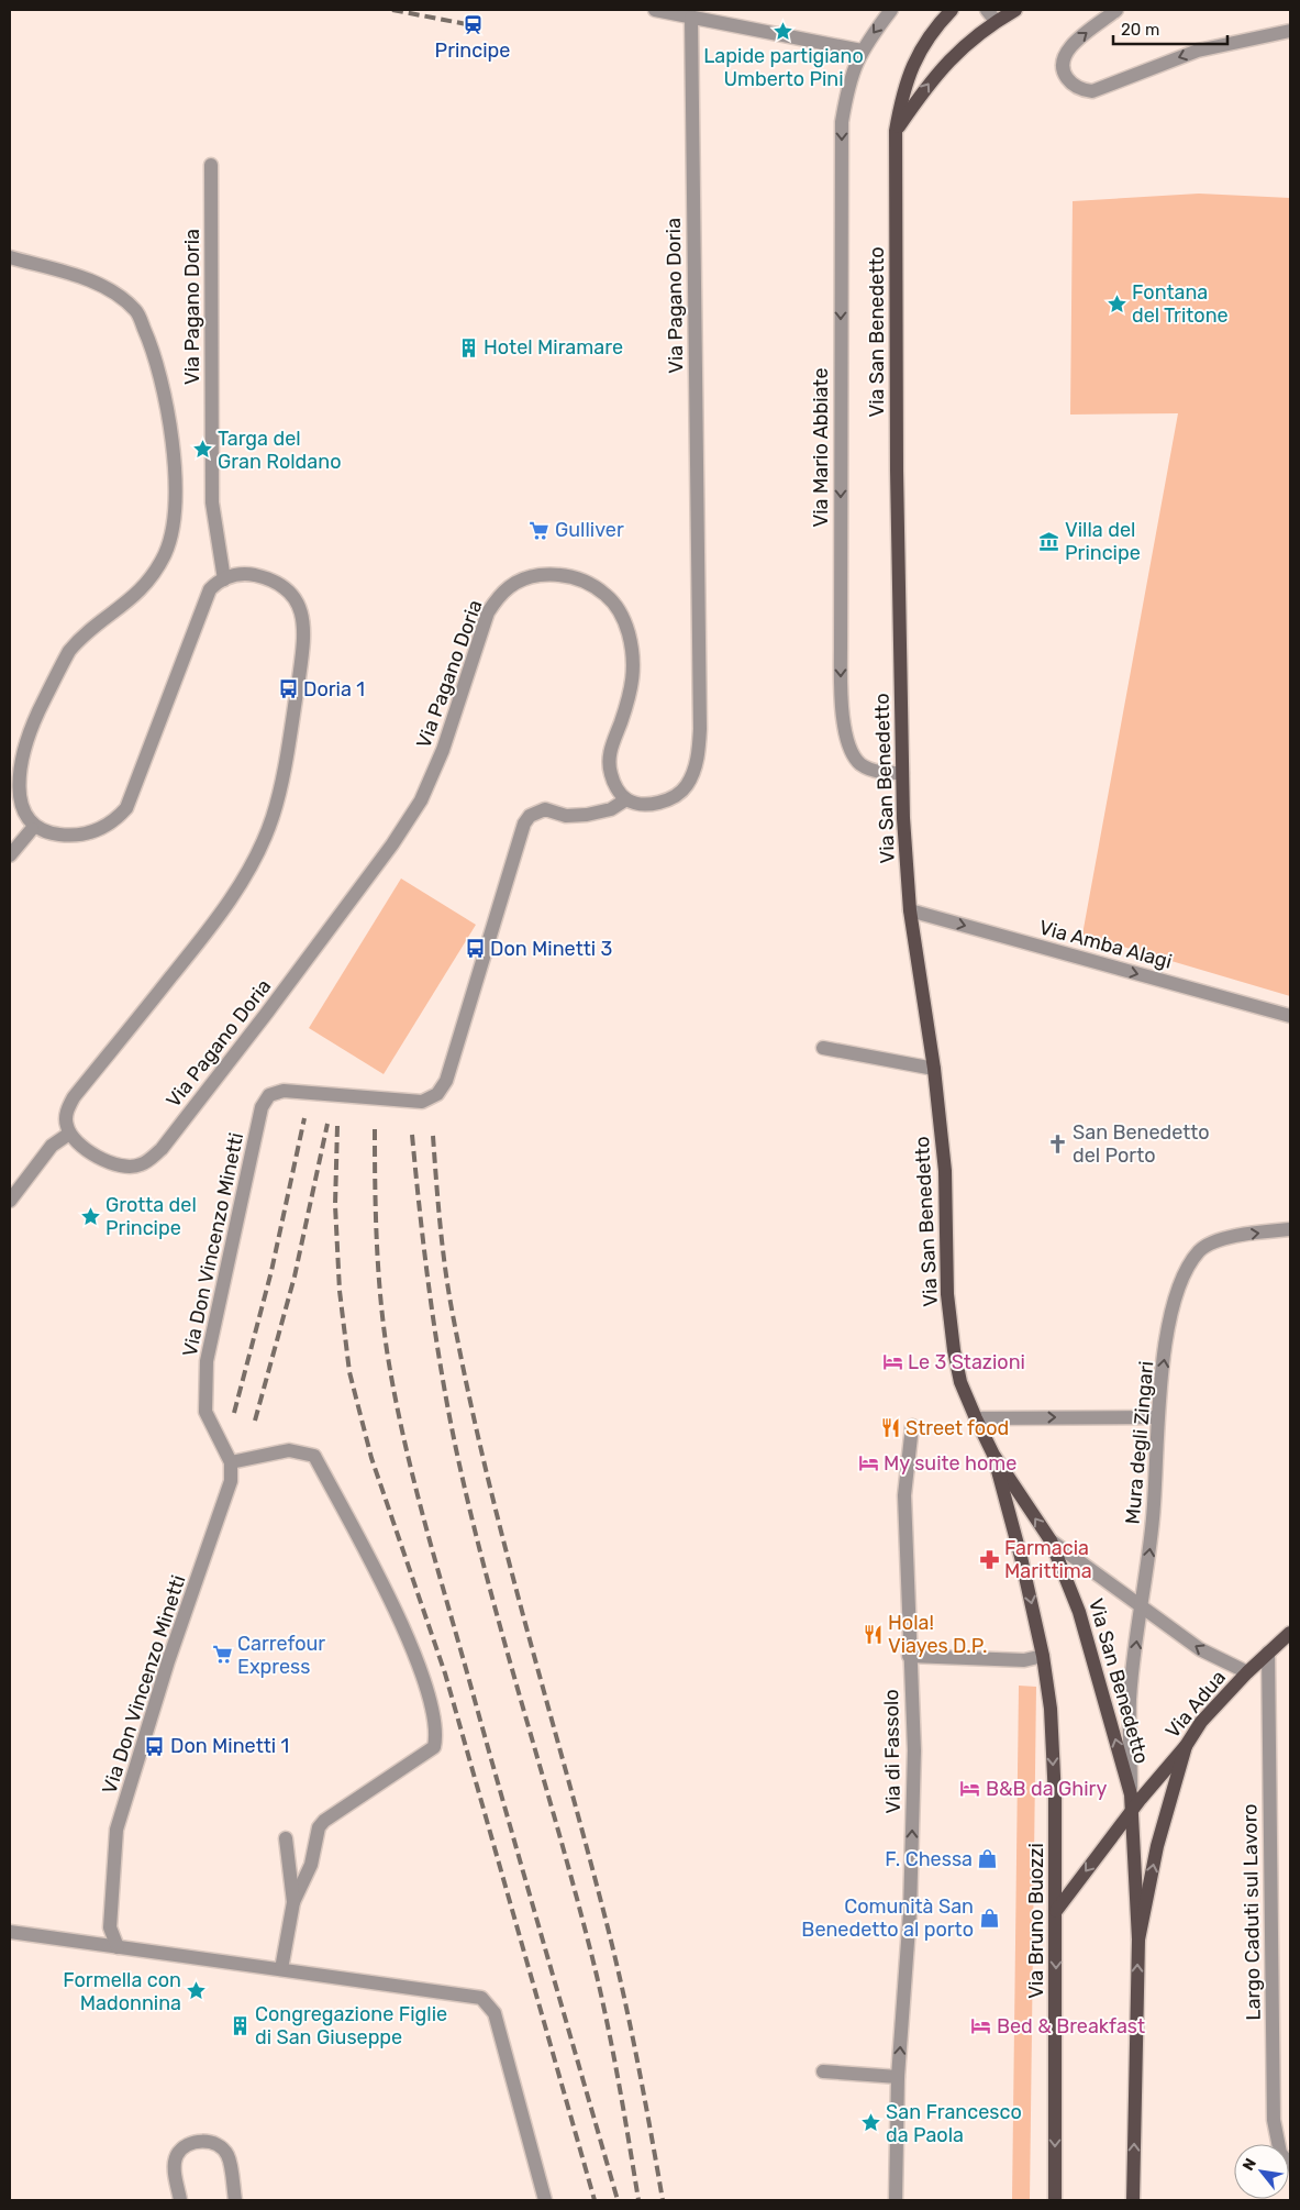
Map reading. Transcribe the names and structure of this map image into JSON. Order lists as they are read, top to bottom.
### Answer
{
  "streets": {
    "main road": ["Via San Benedetto", "Via Adua", "Via Bruno Buozzi"],
    "street": [
      "Via Pagano Doria",
      "Via Mario Abbiate",
      "Via Amba Alagi",
      "Via Don Vincenzo Minetti",
      "Mura degli Zingari",
      "Via di Fassolo",
      "Largo Caduti sul Lavoro"
    ]
  },
  "crossings": [
    ["Via Pagano Doria", "Via Don Vincenzo Minetti"],
    ["Via San Benedetto", "Via Mario Abbiate"],
    ["Via San Benedetto", "Via Amba Alagi"],
    ["Via San Benedetto", "Mura degli Zingari"],
    ["Via San Benedetto", "Via Adua"],
    ["Via San Benedetto", "Via Bruno Buozzi"],
    ["Via Adua", "Largo Caduti sul Lavoro"],
    ["Via Adua", "Via Bruno Buozzi"]
  ],
  "one_way": [
    "Via Mario Abbiate",
    "Via Amba Alagi",
    "Mura degli Zingari",
    "Via di Fassolo"
  ],
  "places": {
    "station": ["Principe"],
    "place": [
      "Lapide partigiano Umberto Pini",
      "Fontana del Tritone",
      "Targa del Gran Roldano",
      "Grotta del Principe",
      "Formella con Madonnina",
      "San Francesco da Paola"
    ],
    "building": ["Hotel Miramare", "Congregazione Figlie di San Giuseppe"],
    "supermarket": ["Gulliver", "Carrefour Express"],
    "museum": ["Villa del Principe"],
    "bus stop": ["Doria 1", "Don Minetti 3", "Don Minetti 1"],
    "church": ["San Benedetto del Porto"],
    "hotel": [
      "Le 3 Stazioni",
      "My suite home",
      "B&B da Ghiry",
      "Bed & Breakfast"
    ],
    "restaurant": ["Street food", "Hola! Viayes D.P."],
    "pharmacy": ["Farmacia Marittima"],
    "shop": ["F. Chessa", "Comunità San Benedetto al porto"]
  },
  "scale_bar": "20 m",
  "north": "top left"
}
